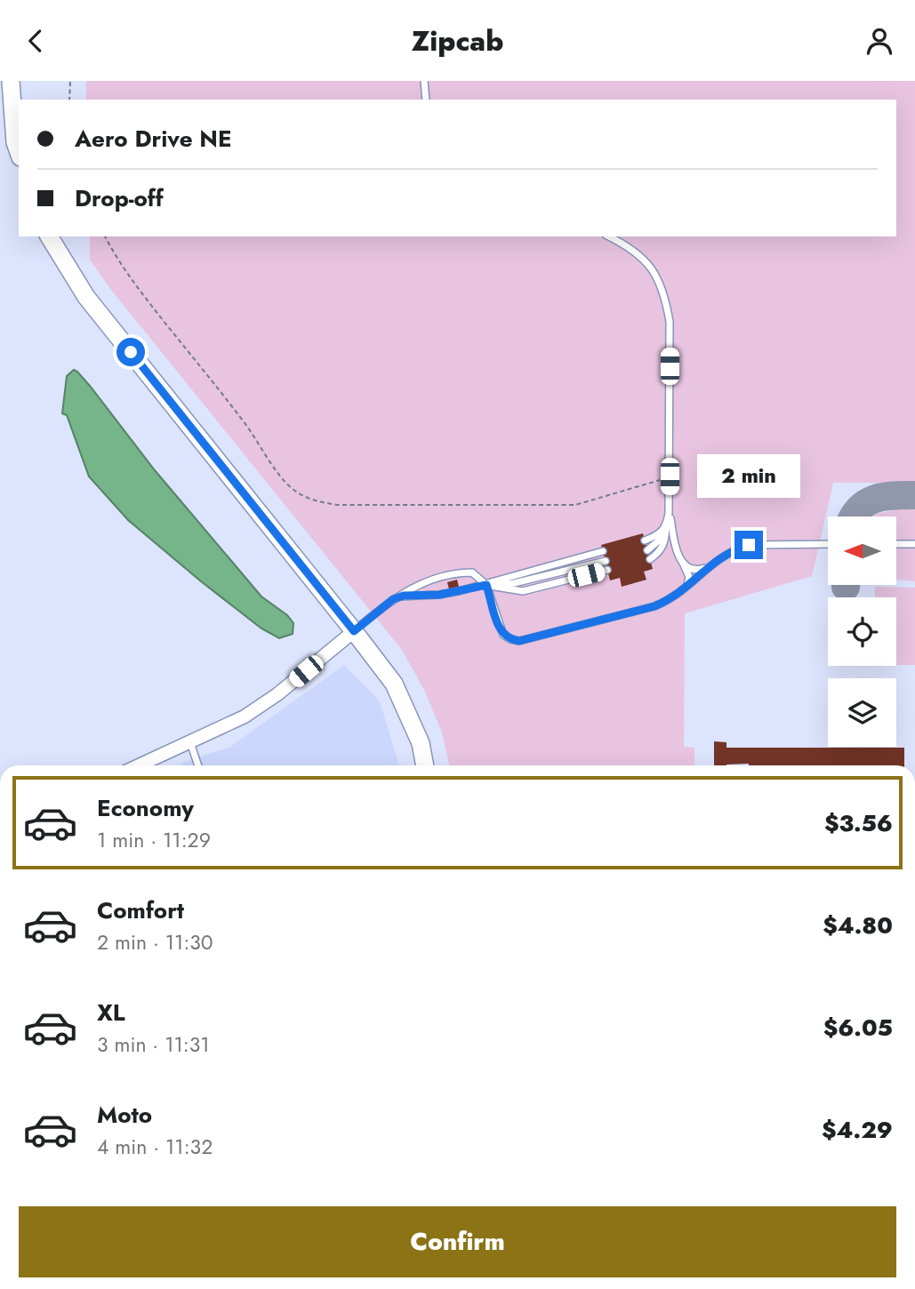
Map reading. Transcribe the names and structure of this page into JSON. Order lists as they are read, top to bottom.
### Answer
{
  "north": "left",
  "page": {
    "header": "Zipcab",
    "banner": ["Aero Drive NE", "Drop-off"],
    "bubble": "2 min",
    "list": [
      {
        "name": "Economy",
        "note": "1 min · 11:29",
        "value": "$3.56"
      },
      {
        "name": "Comfort",
        "note": "2 min · 11:30",
        "value": "$4.80"
      },
      {
        "name": "XL",
        "note": "3 min · 11:31",
        "value": "$6.05"
      },
      {
        "name": "Moto",
        "note": "4 min · 11:32",
        "value": "$4.29"
      }
    ],
    "buttons": "Confirm"
  }
}
